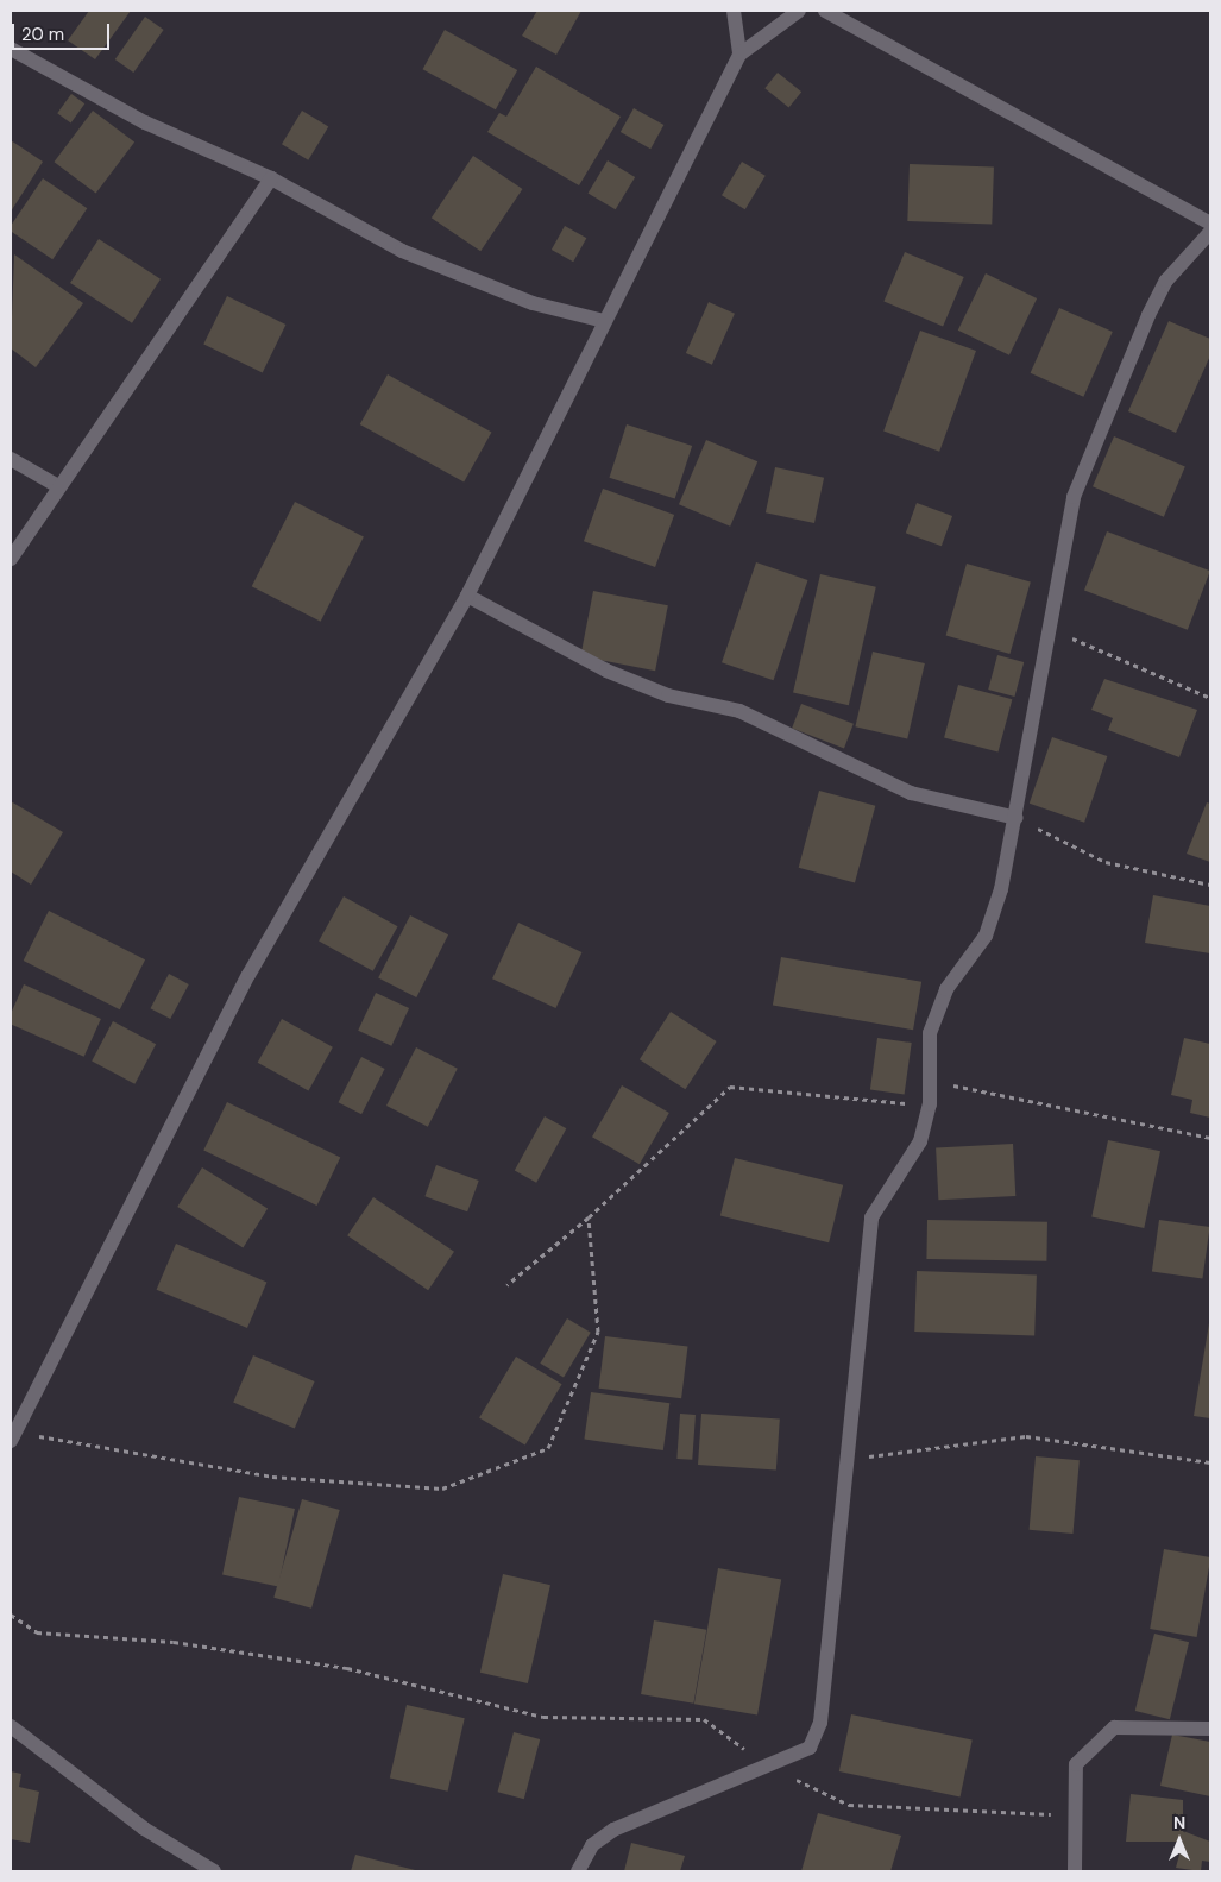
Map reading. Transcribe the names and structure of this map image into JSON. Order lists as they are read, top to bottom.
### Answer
{
  "scale_bar": "20 m",
  "north": "top"
}
